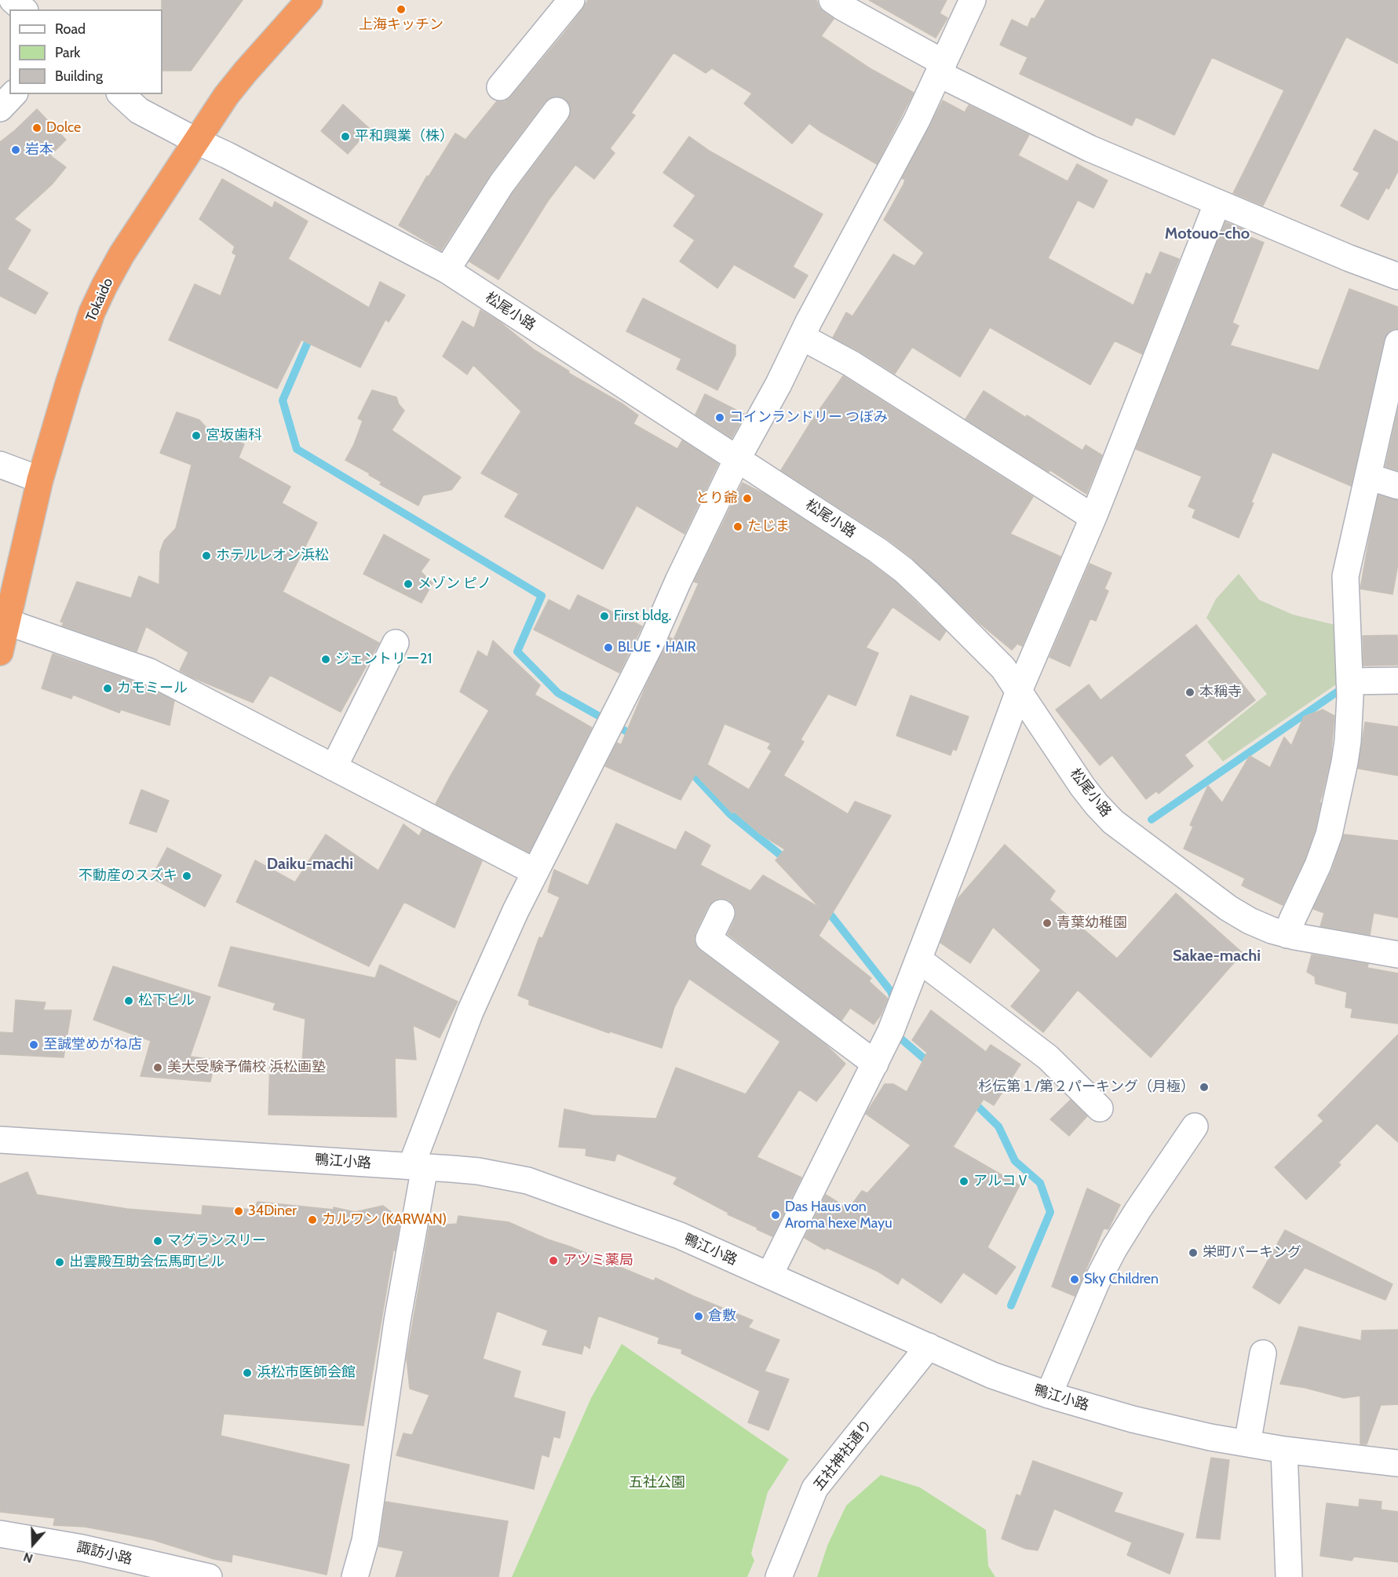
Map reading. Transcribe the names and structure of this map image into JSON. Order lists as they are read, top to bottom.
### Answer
{
  "streets": {
    "highway": ["Tokaido"],
    "street": [
      "松尾小路",
      "鴨江小路",
      "五社神社通り",
      "諏訪小路"
    ]
  },
  "crossings": [
    ["Tokaido", "松尾小路"],
    ["鴨江小路", "五社神社通り"]
  ],
  "districts": ["Motouo-cho", "Daiku-machi", "Sakae-machi"],
  "parks": ["五社公園"],
  "places": [
    "上海キッチン",
    "Dolce",
    "平和興業（株）",
    "岩本",
    "コインランドリー つぼみ",
    "宮坂歯科",
    "とり爺",
    "たじま",
    "ホテルレオン浜松",
    "メゾン ピノ",
    "First bldg.",
    "BLUE・HAIR",
    "ジェントリー21",
    "カモミール",
    "本稱寺",
    "不動産のスズキ",
    "青葉幼稚園",
    "松下ビル",
    "至誠堂めがね店",
    "美大受験予備校 浜松画塾",
    "杉伝第１/第２パーキング（月極）",
    "アルコⅤ",
    "34Diner",
    "Das Haus von Aroma hexe Mayu",
    "カルワン (KARWAN)",
    "マグランスリー",
    "栄町パーキング",
    "アツミ薬局",
    "出雲殿互助会伝馬町ビル",
    "Sky Children",
    "倉敷",
    "浜松市医師会館"
  ],
  "legend": ["Road", "Park", "Building"],
  "north": "bottom"
}
